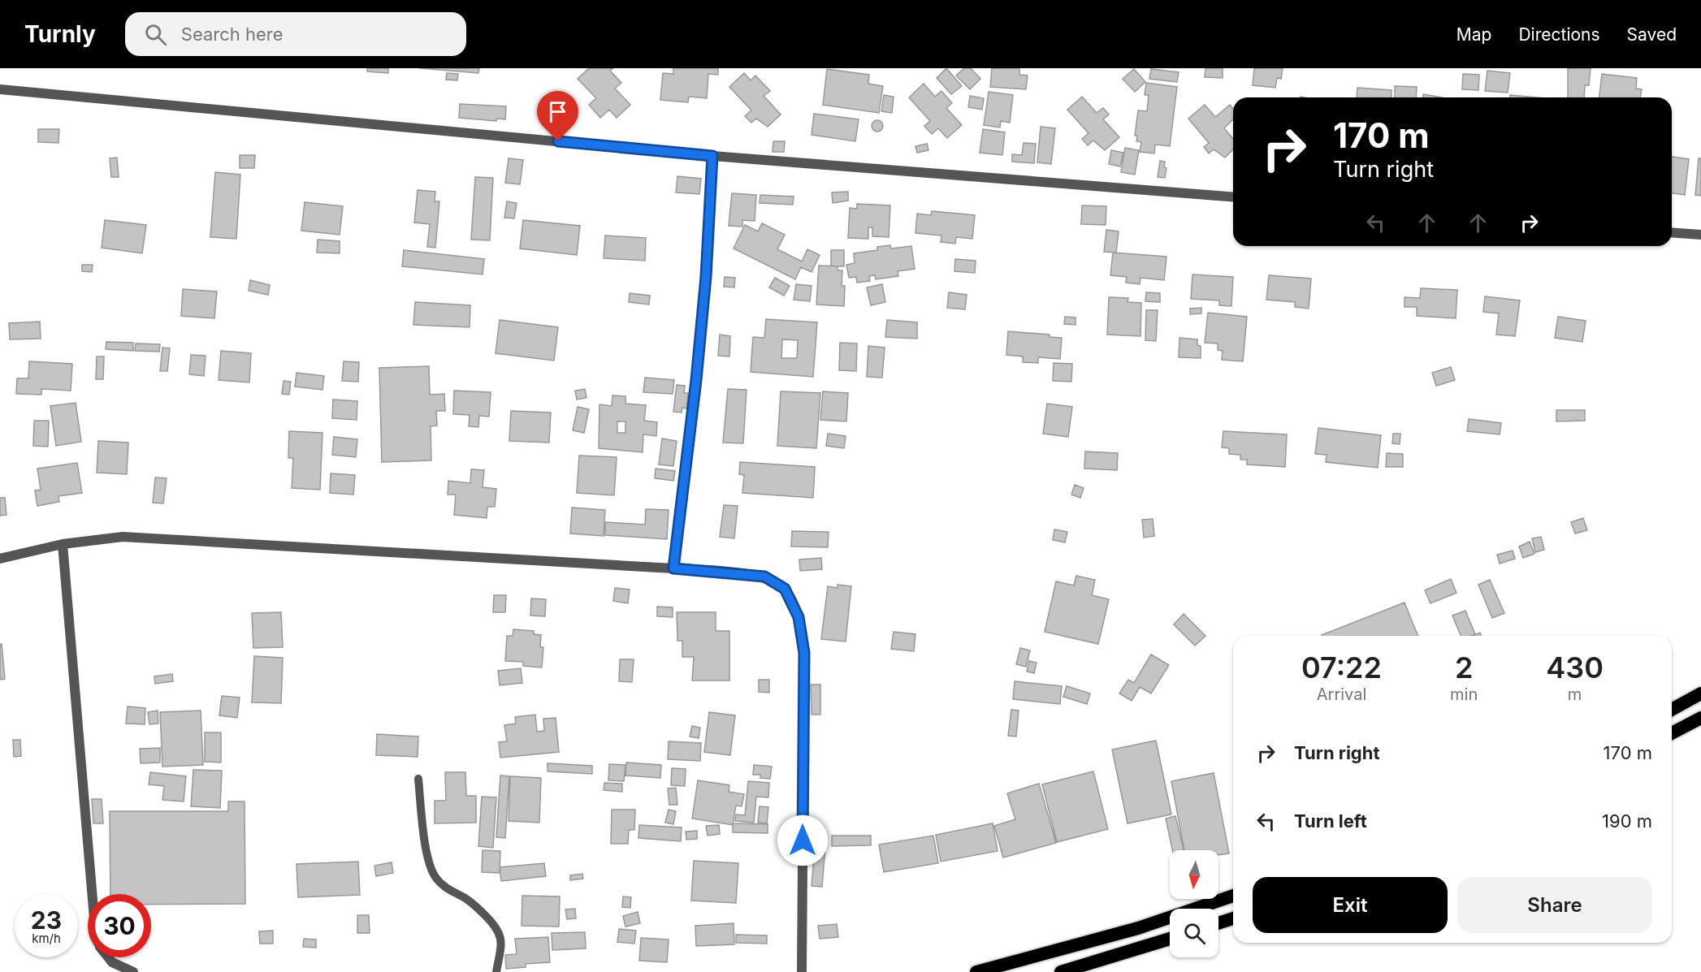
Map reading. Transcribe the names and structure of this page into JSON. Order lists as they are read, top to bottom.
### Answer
{
  "north": "bottom",
  "page": {
    "header": "Turnly",
    "search": "Search here",
    "nav": ["Map", "Directions", "Saved"],
    "turn": ["170 m", "Turn right"],
    "eta": [
      "07:22",
      "Arrival",
      "2",
      "min",
      "430",
      "m"
    ],
    "list": [
      {
        "name": "Turn right",
        "value": "170 m"
      },
      {
        "name": "Turn left",
        "value": "190 m"
      }
    ],
    "buttons": ["Exit", "Share"],
    "speed": "23 km/h",
    "limit": "30"
  }
}
